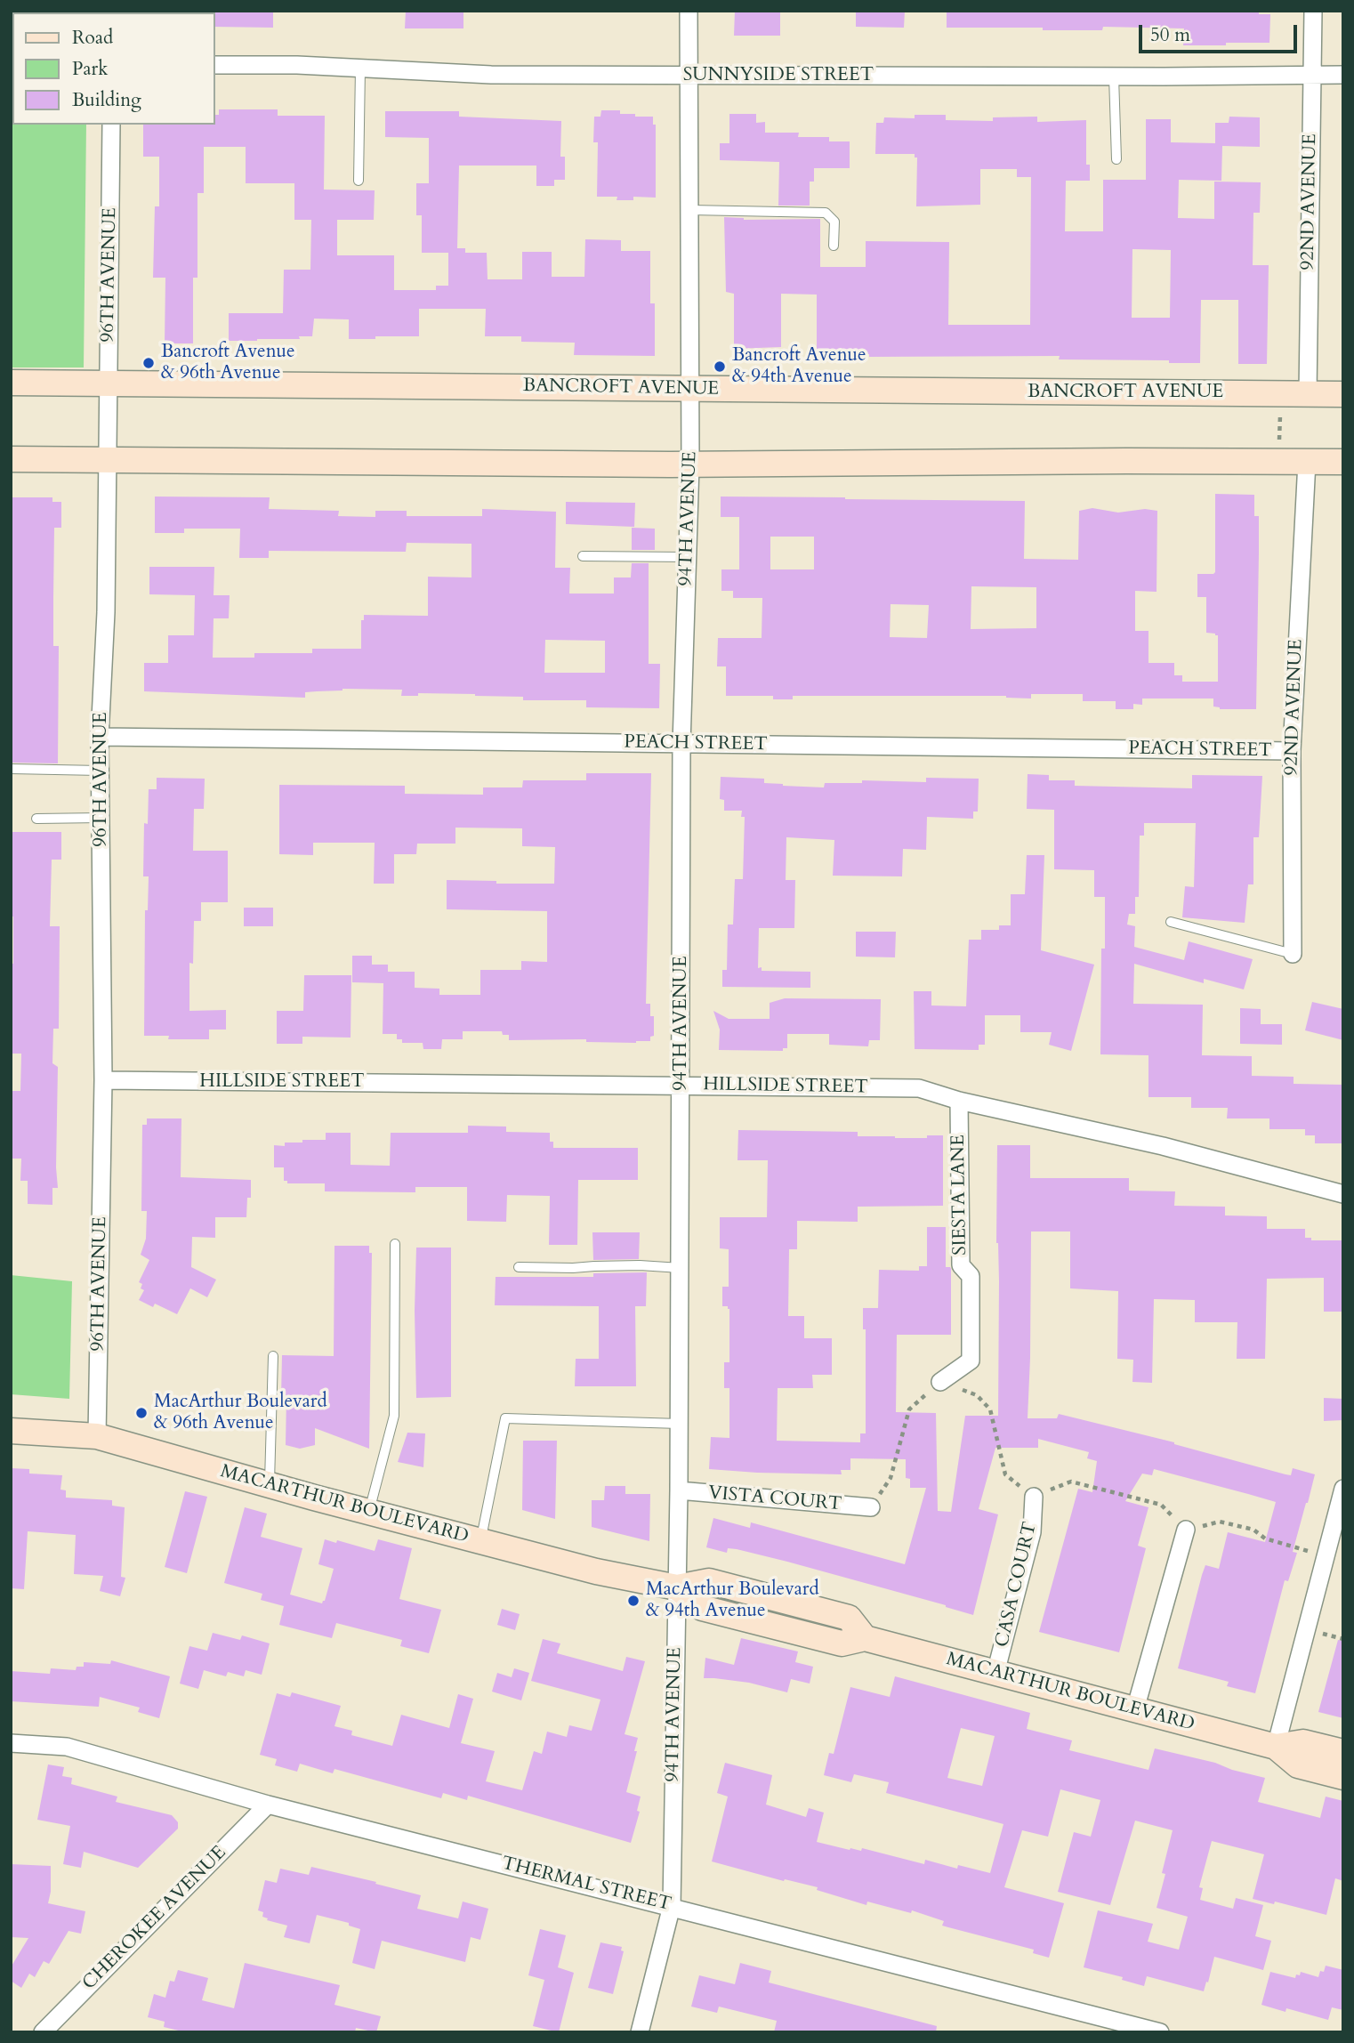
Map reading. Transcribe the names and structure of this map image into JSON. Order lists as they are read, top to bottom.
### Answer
{
  "streets": {
    "main road": ["BANCROFT AVENUE", "MACARTHUR BOULEVARD"],
    "street": [
      "SUNNYSIDE STREET",
      "92ND AVENUE",
      "96TH AVENUE",
      "94TH AVENUE",
      "PEACH STREET",
      "HILLSIDE STREET",
      "SIESTA LANE",
      "VISTA COURT",
      "CASA COURT",
      "THERMAL STREET",
      "CHEROKEE AVENUE"
    ]
  },
  "crossings": [
    ["SUNNYSIDE STREET", "92ND AVENUE"],
    ["SUNNYSIDE STREET", "94TH AVENUE"],
    ["92ND AVENUE", "BANCROFT AVENUE"],
    ["92ND AVENUE", "PEACH STREET"],
    ["96TH AVENUE", "BANCROFT AVENUE"],
    ["96TH AVENUE", "PEACH STREET"],
    ["96TH AVENUE", "HILLSIDE STREET"],
    ["96TH AVENUE", "MACARTHUR BOULEVARD"],
    ["BANCROFT AVENUE", "94TH AVENUE"],
    ["94TH AVENUE", "PEACH STREET"],
    ["94TH AVENUE", "HILLSIDE STREET"],
    ["94TH AVENUE", "VISTA COURT"],
    ["94TH AVENUE", "MACARTHUR BOULEVARD"],
    ["94TH AVENUE", "THERMAL STREET"],
    ["HILLSIDE STREET", "SIESTA LANE"],
    ["MACARTHUR BOULEVARD", "CASA COURT"],
    ["THERMAL STREET", "CHEROKEE AVENUE"]
  ],
  "places": [
    "Bancroft Avenue & 96th Avenue",
    "Bancroft Avenue & 94th Avenue",
    "MacArthur Boulevard & 96th Avenue",
    "MacArthur Boulevard & 94th Avenue"
  ],
  "legend": ["Road", "Park", "Building"],
  "scale_bar": "50 m"
}
